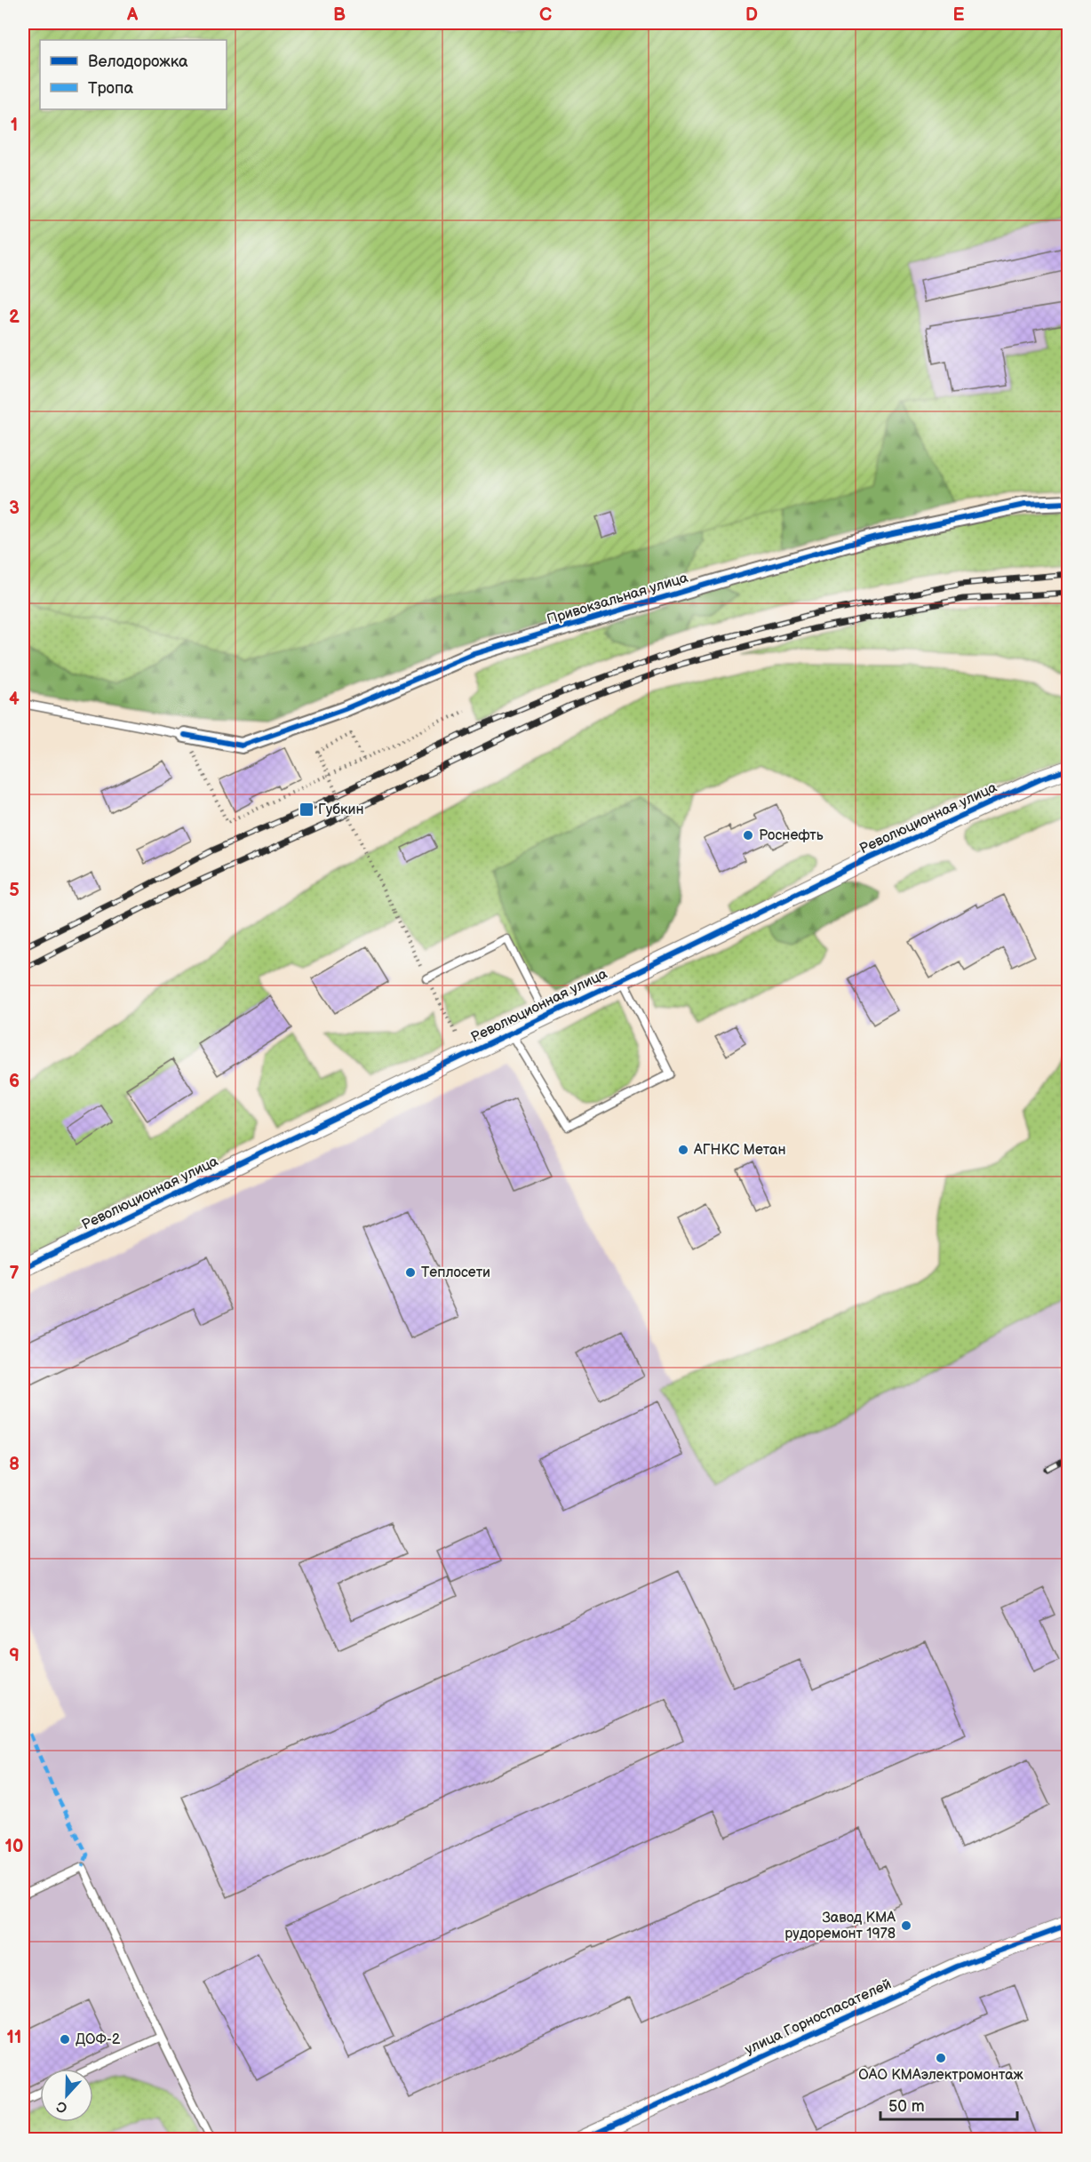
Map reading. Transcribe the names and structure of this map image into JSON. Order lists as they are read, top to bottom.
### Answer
{
  "streets": {
    "street": ["Привокзальная улица", "Революционная улица", "улица Горноспасателей"]
  },
  "places": {
    "transit": ["Губкин"],
    "other": [
      "Роснефть",
      "АГНКС Метан",
      "Теплосети",
      "Завод КМА рудоремонт 1978",
      "ДОФ-2",
      "ОАО КМАэлектромонтаж"
    ]
  },
  "legend": ["Велодорожка", "Тропа"],
  "scale_bar": "50 m",
  "north": "bottom",
  "grid": {
    "columns": [
      "A",
      "B",
      "C",
      "D",
      "E"
    ],
    "rows": [
      "1",
      "2",
      "3",
      "4",
      "5",
      "6",
      "7",
      "8",
      "9",
      "10",
      "11"
    ]
  }
}
